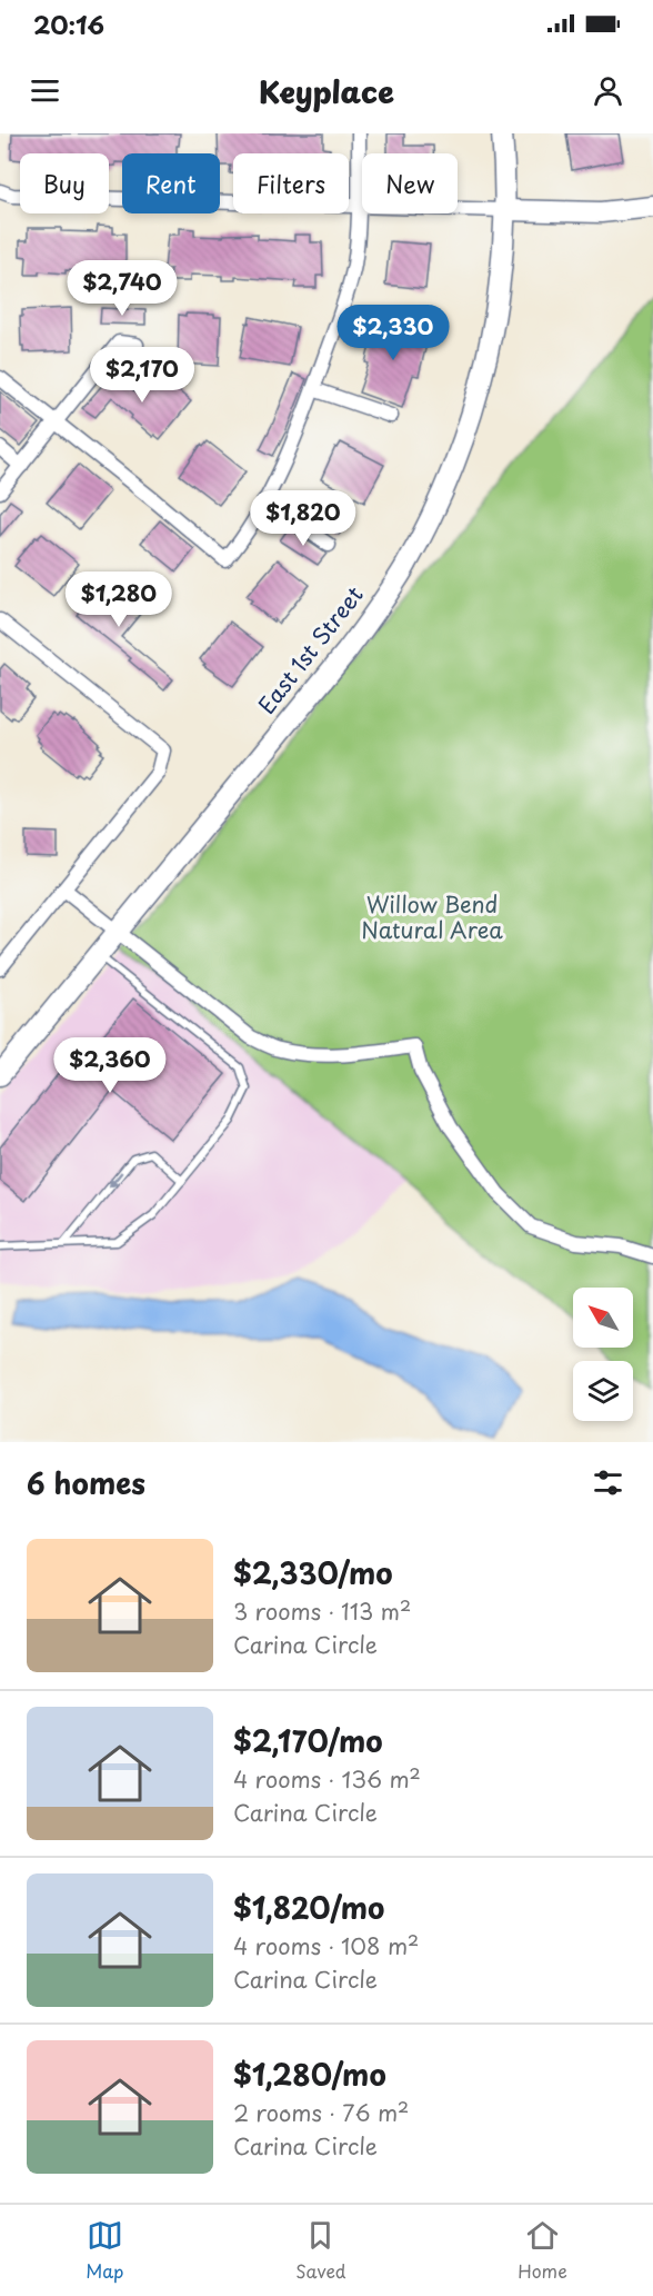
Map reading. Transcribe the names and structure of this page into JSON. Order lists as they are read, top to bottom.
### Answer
{
  "streets": {
    "street": ["East 1st Street"]
  },
  "parks": ["Willow Bend Natural Area"],
  "north": "top left",
  "page": {
    "status": "20:16",
    "header": "Keyplace",
    "chip": [
      "Buy",
      "Rent",
      "Filters",
      "New"
    ],
    "price": [
      "$2,740",
      "$2,330",
      "$2,170",
      "$1,820",
      "$1,280",
      "$2,360"
    ],
    "heading": "6 homes",
    "list": [
      {
        "name": "$2,330/mo",
        "note": "3 rooms · 113 m² · Carina Circle"
      },
      {
        "name": "$2,170/mo",
        "note": "4 rooms · 136 m² · Carina Circle"
      },
      {
        "name": "$1,820/mo",
        "note": "4 rooms · 108 m² · Carina Circle"
      },
      {
        "name": "$1,280/mo",
        "note": "2 rooms · 76 m² · Carina Circle"
      }
    ],
    "tabs": ["Map", "Saved", "Home"]
  }
}
